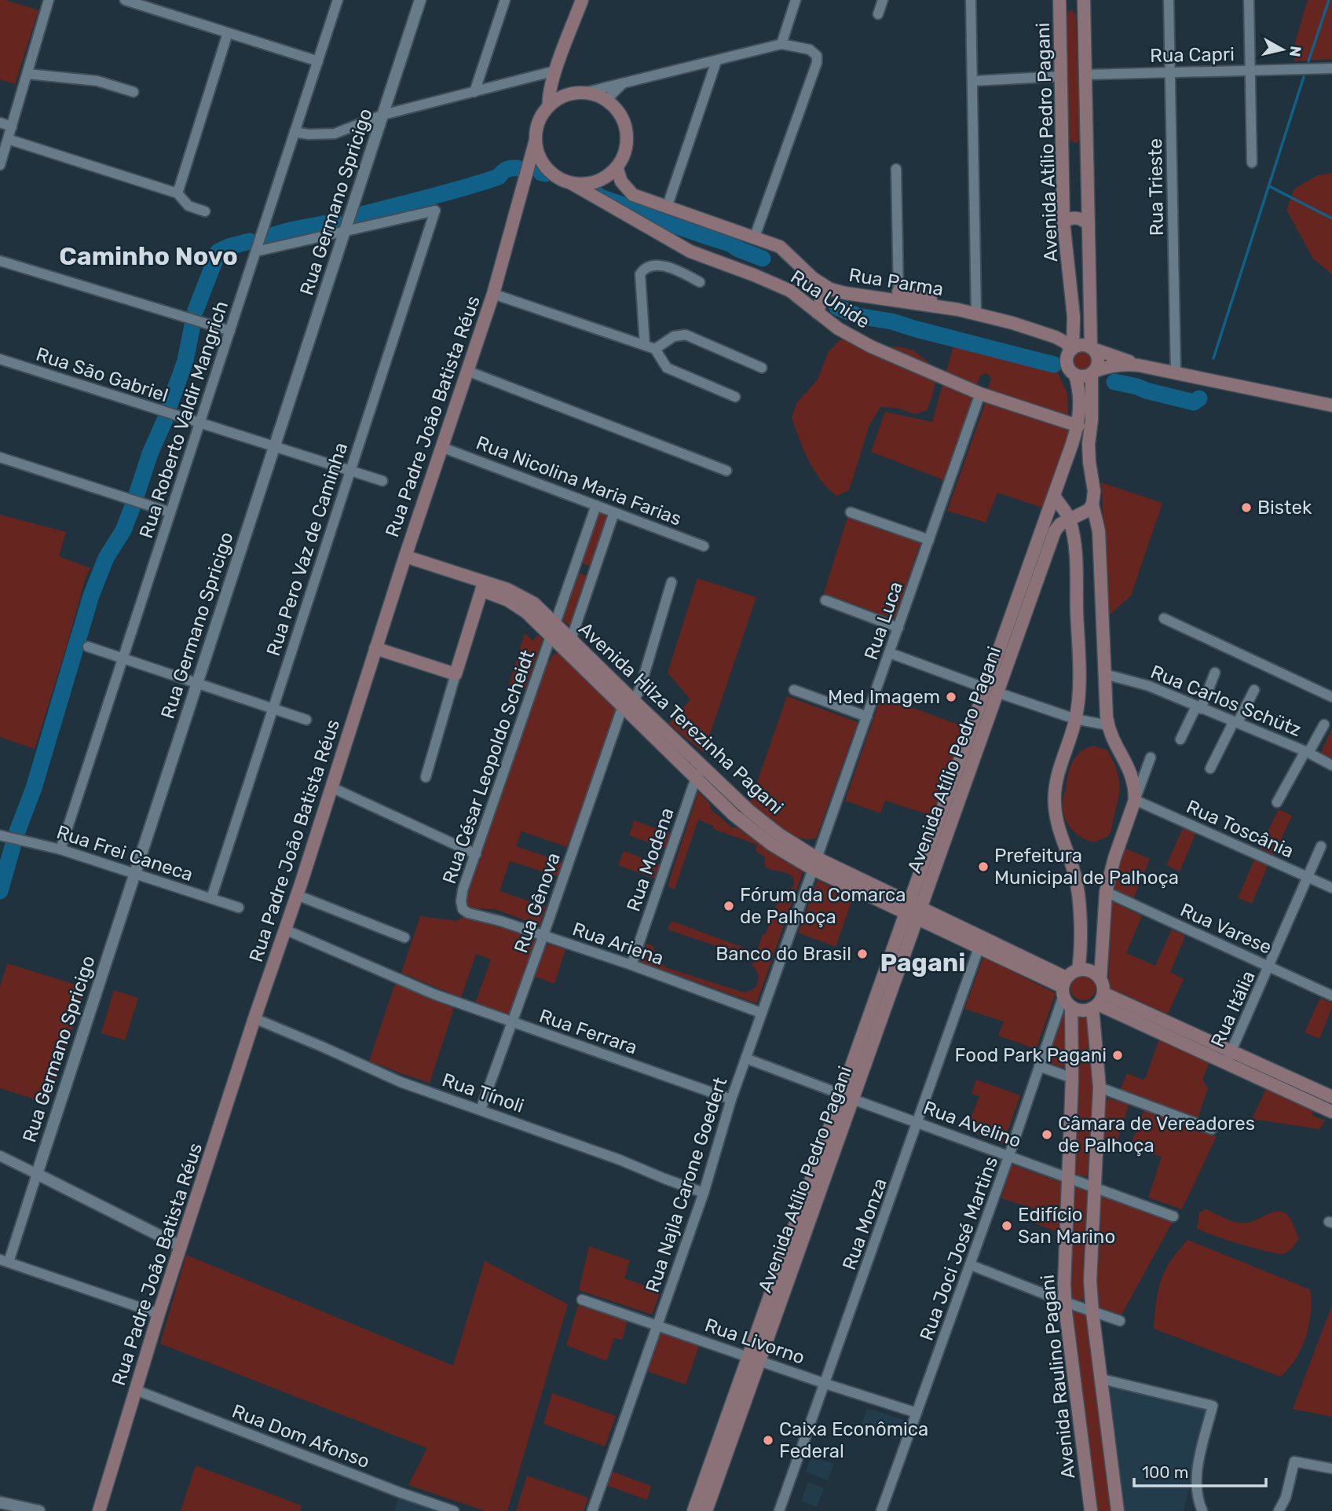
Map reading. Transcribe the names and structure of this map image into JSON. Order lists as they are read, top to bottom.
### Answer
{
  "streets": {
    "main road": [
      "Avenida Atílio Pedro Pagani",
      "Rua Parma",
      "Rua Unide",
      "Rua Padre João Batista Réus",
      "Avenida Hilza Terezinha Pagani",
      "Avenida Raulino Pagani"
    ],
    "street": [
      "Rua Capri",
      "Rua Trieste",
      "Rua Germano Spricigo",
      "Rua São Gabriel",
      "Rua Roberto Valdir Mangrich",
      "Rua Nicolina Maria Farias",
      "Rua Pero Vaz de Caminha",
      "Rua Luca",
      "Rua Carlos Schütz",
      "Rua César Leopoldo Scheidt",
      "Rua Toscânia",
      "Rua Frei Caneca",
      "Rua Modena",
      "Rua Gênova",
      "Rua Varese",
      "Rua Ariena",
      "Rua Itália",
      "Rua Ferrara",
      "Rua Tínoli",
      "Rua Avelino",
      "Rua Najla Carone Goedert",
      "Rua Monza",
      "Rua Joci José Martins",
      "Rua Livorno",
      "Rua Dom Afonso"
    ]
  },
  "crossings": [
    ["Rua Capri", "Avenida Atílio Pedro Pagani"],
    ["Rua Capri", "Rua Trieste"],
    ["Avenida Atílio Pedro Pagani", "Rua Parma"],
    ["Avenida Atílio Pedro Pagani", "Rua Unide"],
    ["Avenida Atílio Pedro Pagani", "Avenida Hilza Terezinha Pagani"],
    ["Avenida Atílio Pedro Pagani", "Rua Avelino"],
    ["Avenida Atílio Pedro Pagani", "Rua Livorno"],
    ["Rua Germano Spricigo", "Rua São Gabriel"],
    ["Rua Germano Spricigo", "Rua Pero Vaz de Caminha"],
    ["Rua Germano Spricigo", "Rua Frei Caneca"],
    ["Rua Parma", "Rua Unide"],
    ["Rua Parma", "Rua Padre João Batista Réus"],
    ["Rua Unide", "Rua Padre João Batista Réus"],
    ["Rua Unide", "Rua Luca"],
    ["Rua São Gabriel", "Rua Roberto Valdir Mangrich"],
    ["Rua São Gabriel", "Rua Pero Vaz de Caminha"],
    ["Rua Padre João Batista Réus", "Rua Nicolina Maria Farias"],
    ["Rua Padre João Batista Réus", "Avenida Hilza Terezinha Pagani"],
    ["Rua Padre João Batista Réus", "Rua Ferrara"],
    ["Rua Padre João Batista Réus", "Rua Tínoli"],
    ["Rua Padre João Batista Réus", "Rua Dom Afonso"],
    ["Rua Roberto Valdir Mangrich", "Rua Frei Caneca"],
    ["Rua Nicolina Maria Farias", "Rua César Leopoldo Scheidt"],
    ["Rua Pero Vaz de Caminha", "Rua Frei Caneca"],
    ["Rua Luca", "Avenida Hilza Terezinha Pagani"],
    ["Rua Luca", "Rua Najla Carone Goedert"],
    ["Avenida Hilza Terezinha Pagani", "Rua César Leopoldo Scheidt"],
    ["Avenida Hilza Terezinha Pagani", "Rua Modena"],
    ["Avenida Hilza Terezinha Pagani", "Rua Gênova"],
    ["Avenida Hilza Terezinha Pagani", "Rua Najla Carone Goedert"],
    ["Avenida Hilza Terezinha Pagani", "Rua Monza"],
    ["Avenida Hilza Terezinha Pagani", "Rua Joci José Martins"],
    ["Avenida Hilza Terezinha Pagani", "Avenida Raulino Pagani"],
    ["Rua César Leopoldo Scheidt", "Rua Ariena"],
    ["Rua Toscânia", "Rua Itália"],
    ["Rua Modena", "Rua Ariena"],
    ["Rua Gênova", "Rua Ariena"],
    ["Rua Gênova", "Rua Ferrara"],
    ["Rua Gênova", "Rua Tínoli"],
    ["Rua Varese", "Rua Itália"],
    ["Rua Ariena", "Rua Najla Carone Goedert"],
    ["Rua Ferrara", "Rua Najla Carone Goedert"],
    ["Rua Tínoli", "Rua Najla Carone Goedert"],
    ["Rua Avelino", "Rua Najla Carone Goedert"],
    ["Rua Avelino", "Rua Monza"],
    ["Rua Avelino", "Rua Joci José Martins"],
    ["Rua Avelino", "Avenida Raulino Pagani"],
    ["Rua Najla Carone Goedert", "Rua Livorno"],
    ["Rua Monza", "Rua Livorno"],
    ["Rua Joci José Martins", "Rua Livorno"],
    ["Rua Joci José Martins", "Avenida Raulino Pagani"]
  ],
  "districts": ["Caminho Novo", "Pagani"],
  "places": [
    "Bistek",
    "Med Imagem",
    "Prefeitura Municipal de Palhoça",
    "Fórum da Comarca de Palhoça",
    "Banco do Brasil",
    "Food Park Pagani",
    "Câmara de Vereadores de Palhoça",
    "Edifício San Marino",
    "Caixa Econômica Federal"
  ],
  "scale_bar": "100 m",
  "north": "right"
}
